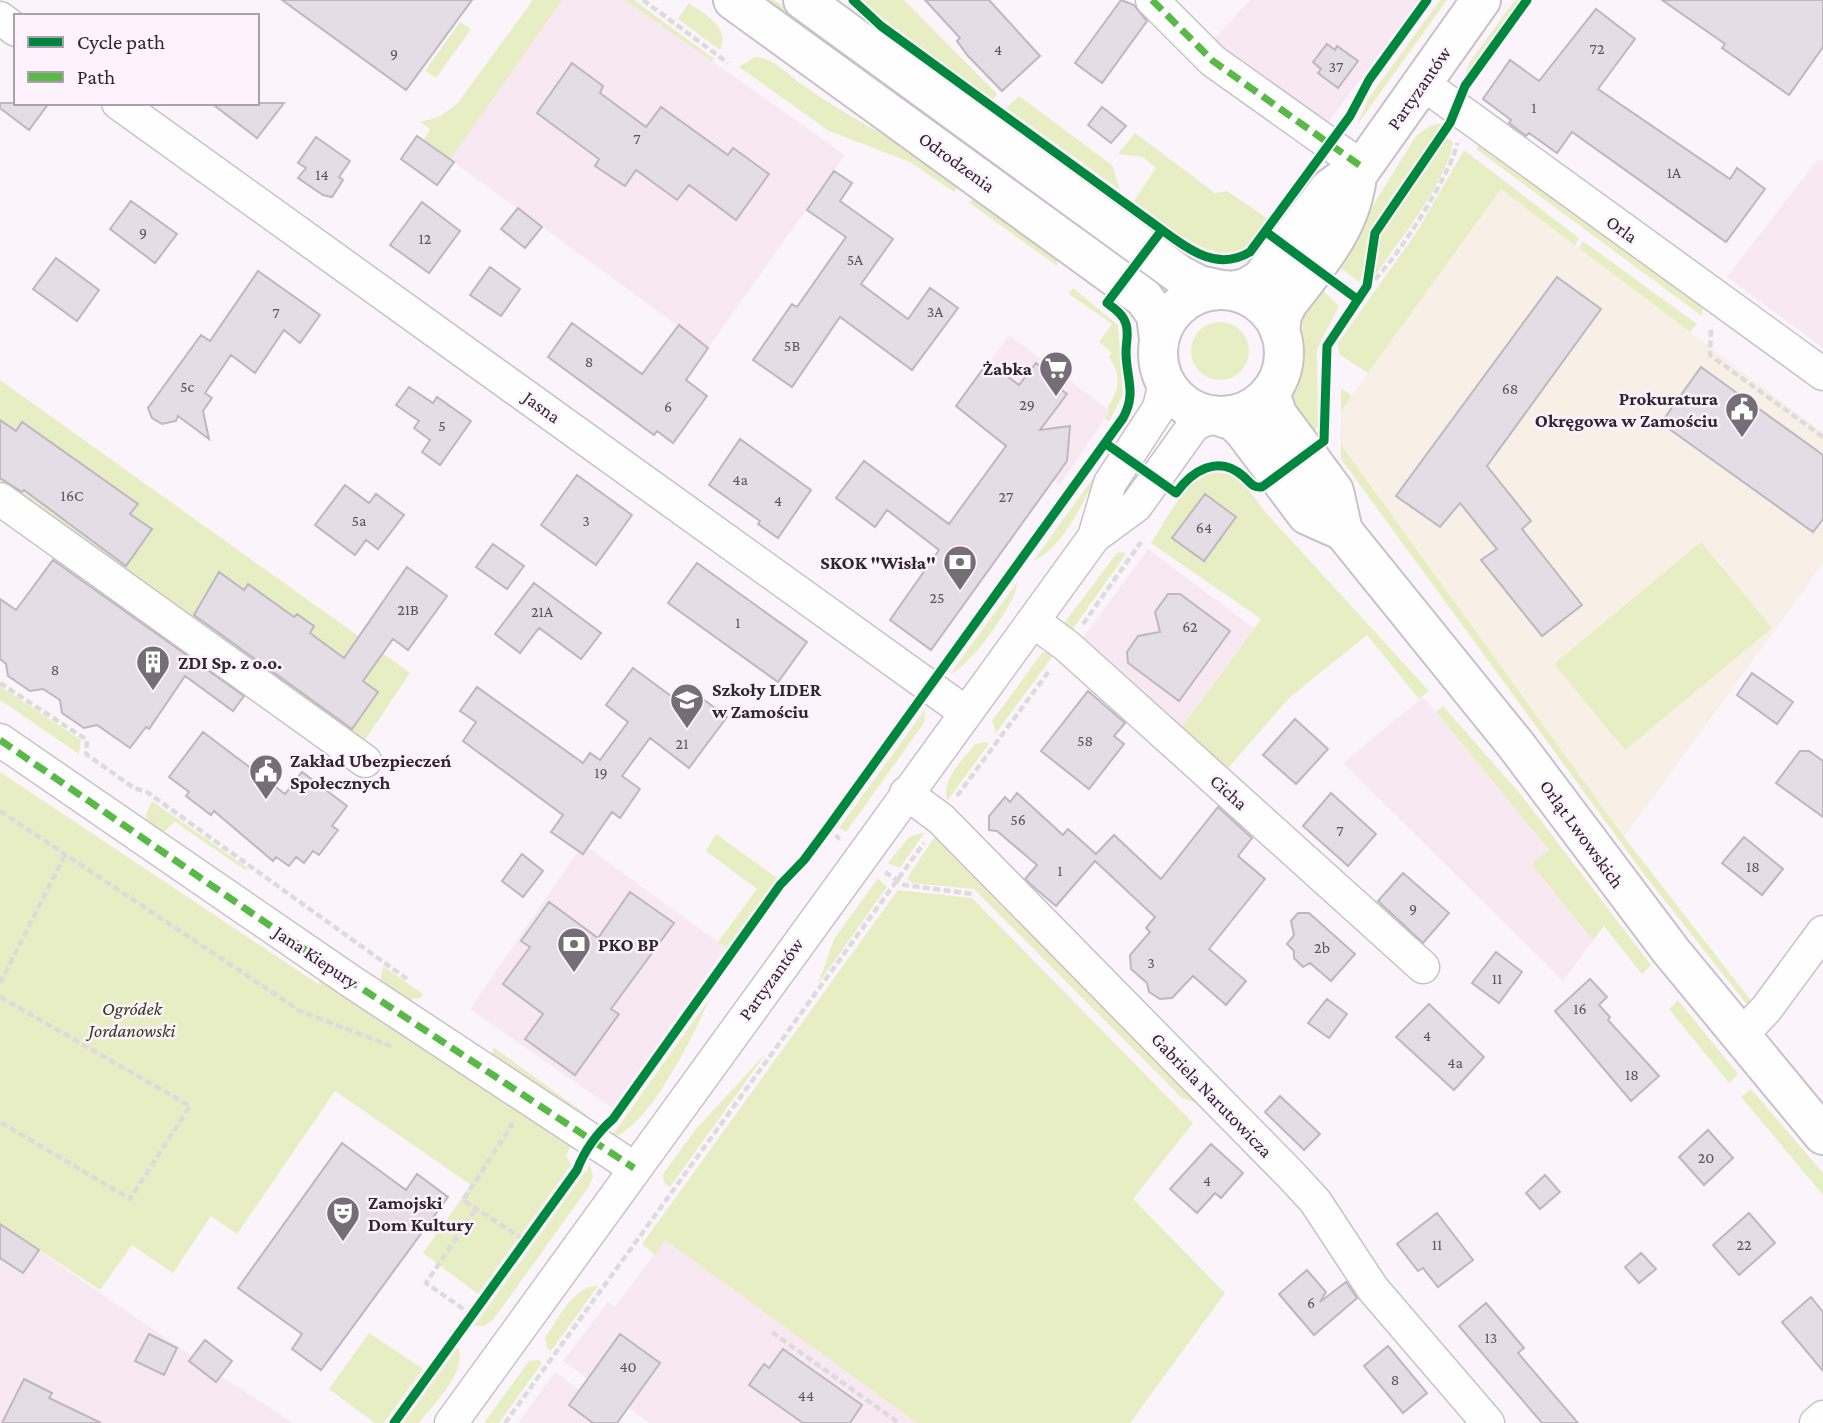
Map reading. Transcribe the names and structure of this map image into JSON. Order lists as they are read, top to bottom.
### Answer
{
  "streets": {
    "main road": ["Partyzantów", "Odrodzenia", "Orląt Lwowskich"],
    "street": [
      "Orla",
      "Jasna",
      "Cicha",
      "Jana Kiepury",
      "Gabriela Narutowicza"
    ]
  },
  "crossings": [
    ["Partyzantów", "Odrodzenia"],
    ["Partyzantów", "Orla"],
    ["Partyzantów", "Jasna"],
    ["Partyzantów", "Cicha"],
    ["Partyzantów", "Orląt Lwowskich"],
    ["Partyzantów", "Jana Kiepury"],
    ["Partyzantów", "Gabriela Narutowicza"],
    ["Odrodzenia", "Orląt Lwowskich"]
  ],
  "parks": ["Ogródek Jordanowski"],
  "places": {
    "supermarket": ["Żabka"],
    "public building": ["Prokuratura Okręgowa w Zamościu", "Zakład Ubezpieczeń Społecznych"],
    "bank": ["SKOK \"Wisła\"", "PKO BP"],
    "building": ["ZDI Sp. z o.o."],
    "school or university": ["Szkoły LIDER w Zamościu"],
    "theatre": ["Zamojski Dom Kultury"]
  },
  "house_numbers": [
    "72",
    "4",
    "9",
    "37",
    "1",
    "7",
    "1A",
    "14",
    "9",
    "12",
    "5A",
    "3A",
    "7",
    "5B",
    "8",
    "5c",
    "68",
    "29",
    "6",
    "5",
    "4a",
    "16C",
    "27",
    "4",
    "5a",
    "3",
    "64",
    "25",
    "21B",
    "21A",
    "1",
    "62",
    "8",
    "58",
    "21",
    "19",
    "56",
    "7",
    "18",
    "1",
    "9",
    "2b",
    "3",
    "11",
    "16",
    "4",
    "4a",
    "18",
    "20",
    "4",
    "11",
    "22",
    "6",
    "13",
    "40",
    "8",
    "44"
  ],
  "legend": ["Cycle path", "Path"]
}
